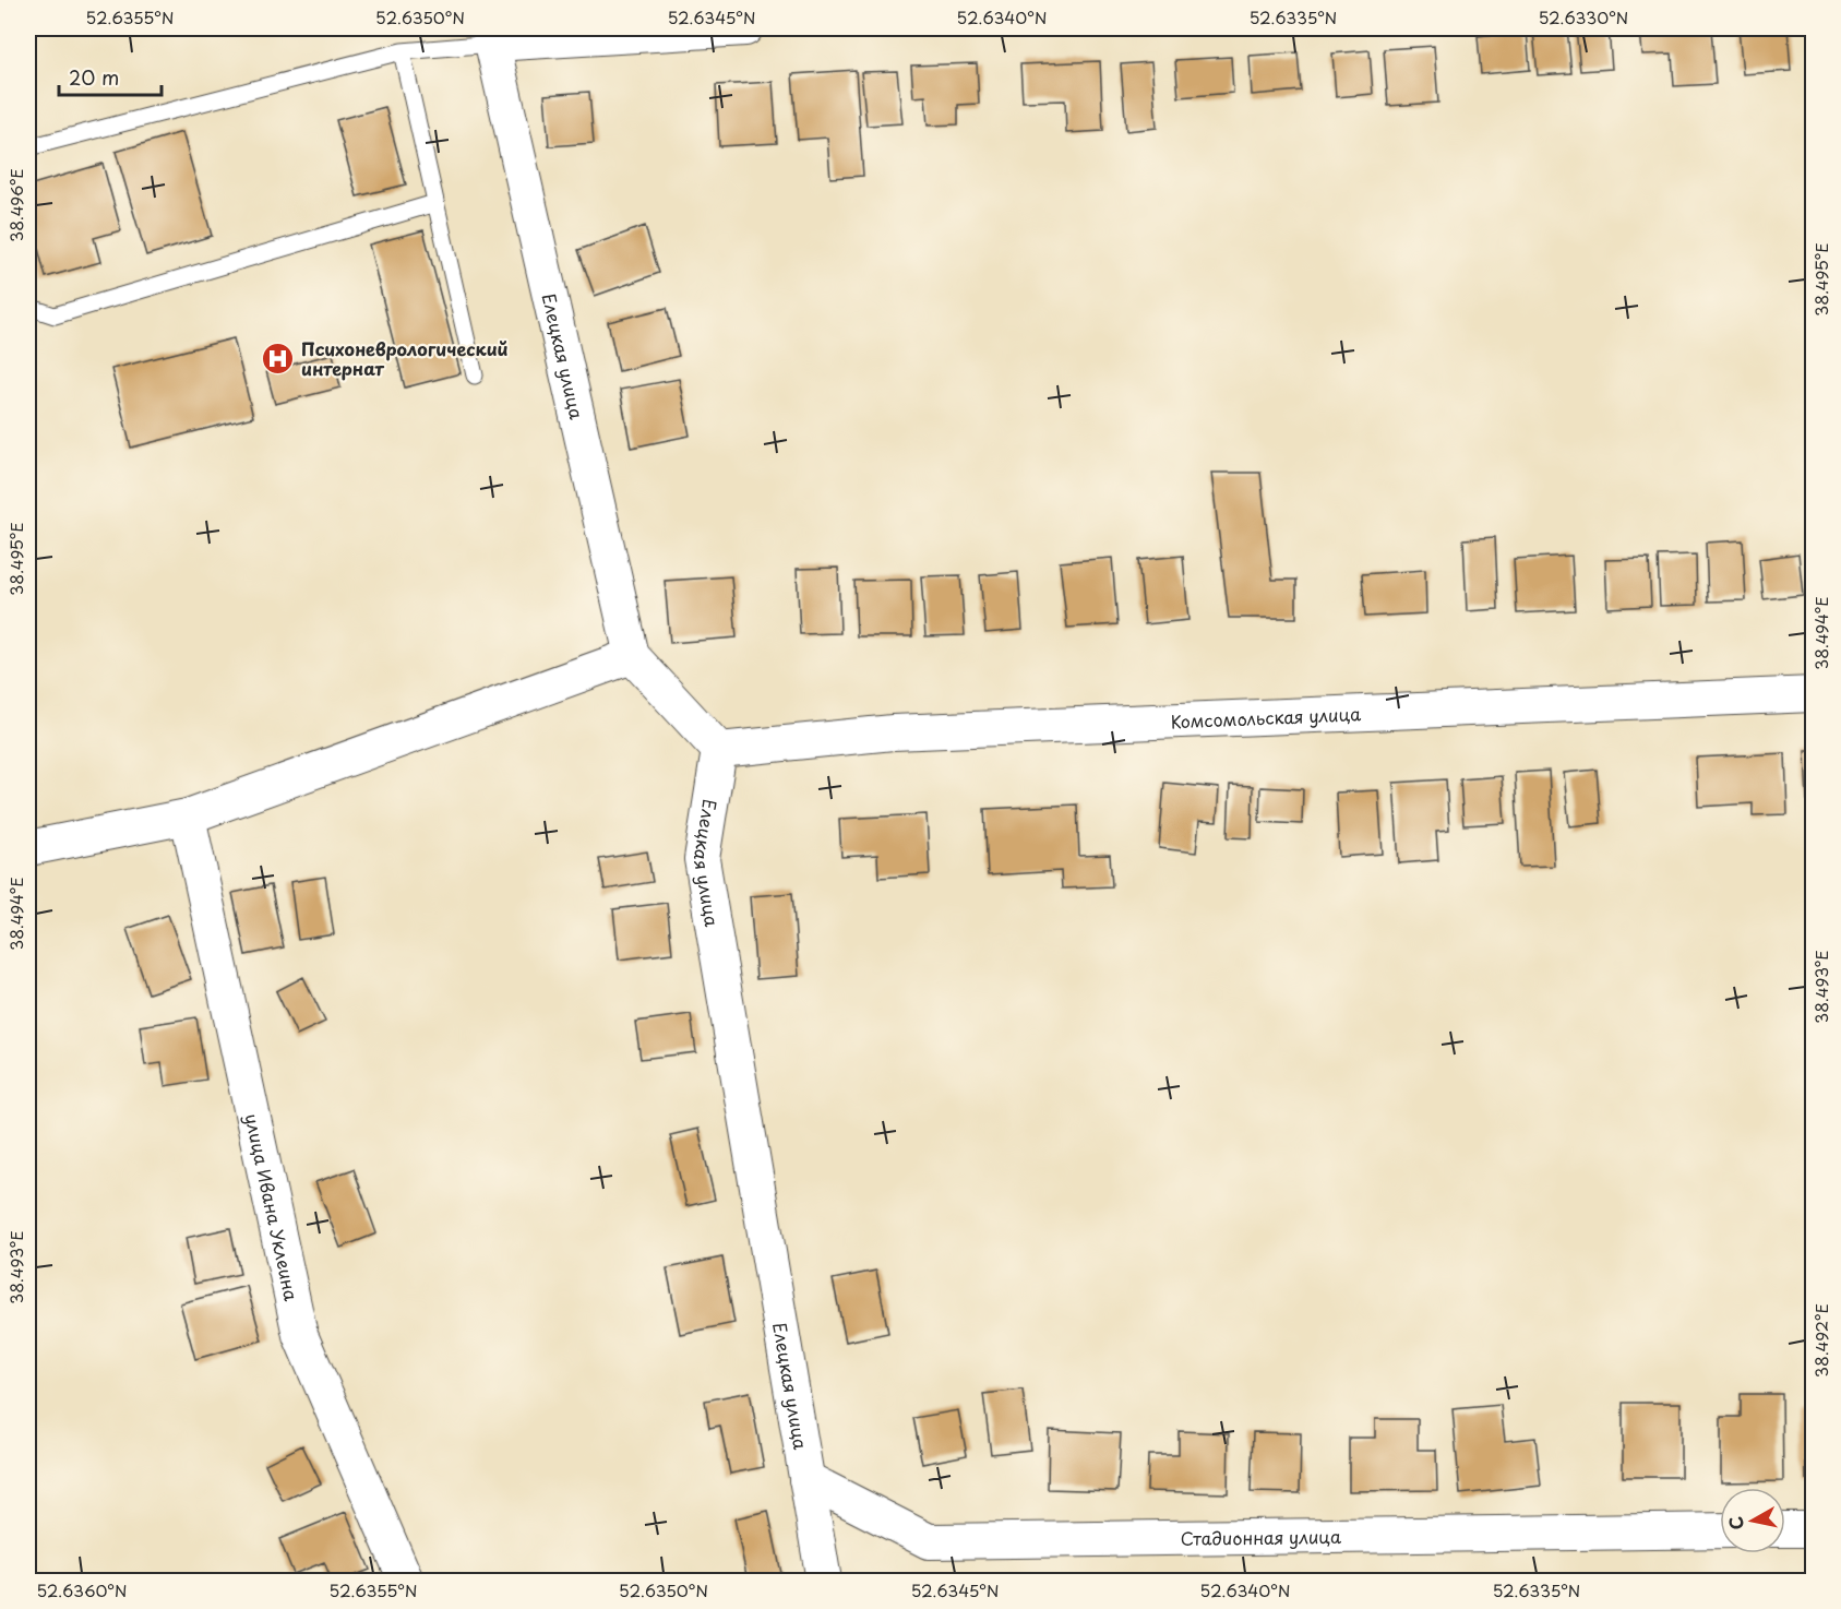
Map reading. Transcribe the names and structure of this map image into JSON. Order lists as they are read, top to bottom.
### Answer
{
  "streets": {
    "street": [
      "Елецкая улица",
      "Комсомольская улица",
      "улица Ивана Уклеина",
      "Стадионная улица"
    ]
  },
  "crossings": [
    ["Елецкая улица", "Комсомольская улица"],
    ["Елецкая улица", "Стадионная улица"]
  ],
  "places": {
    "hospital": ["Психоневрологический интернат"]
  },
  "scale_bar": "20 m",
  "north": "left",
  "coordinates": [
    "52.6355°N",
    "52.6350°N",
    "52.6345°N",
    "52.6340°N",
    "52.6335°N",
    "52.6330°N",
    "38.496°E",
    "38.495°E",
    "38.494°E",
    "38.493°E",
    "38.492°E",
    "52.6360°N"
  ]
}
